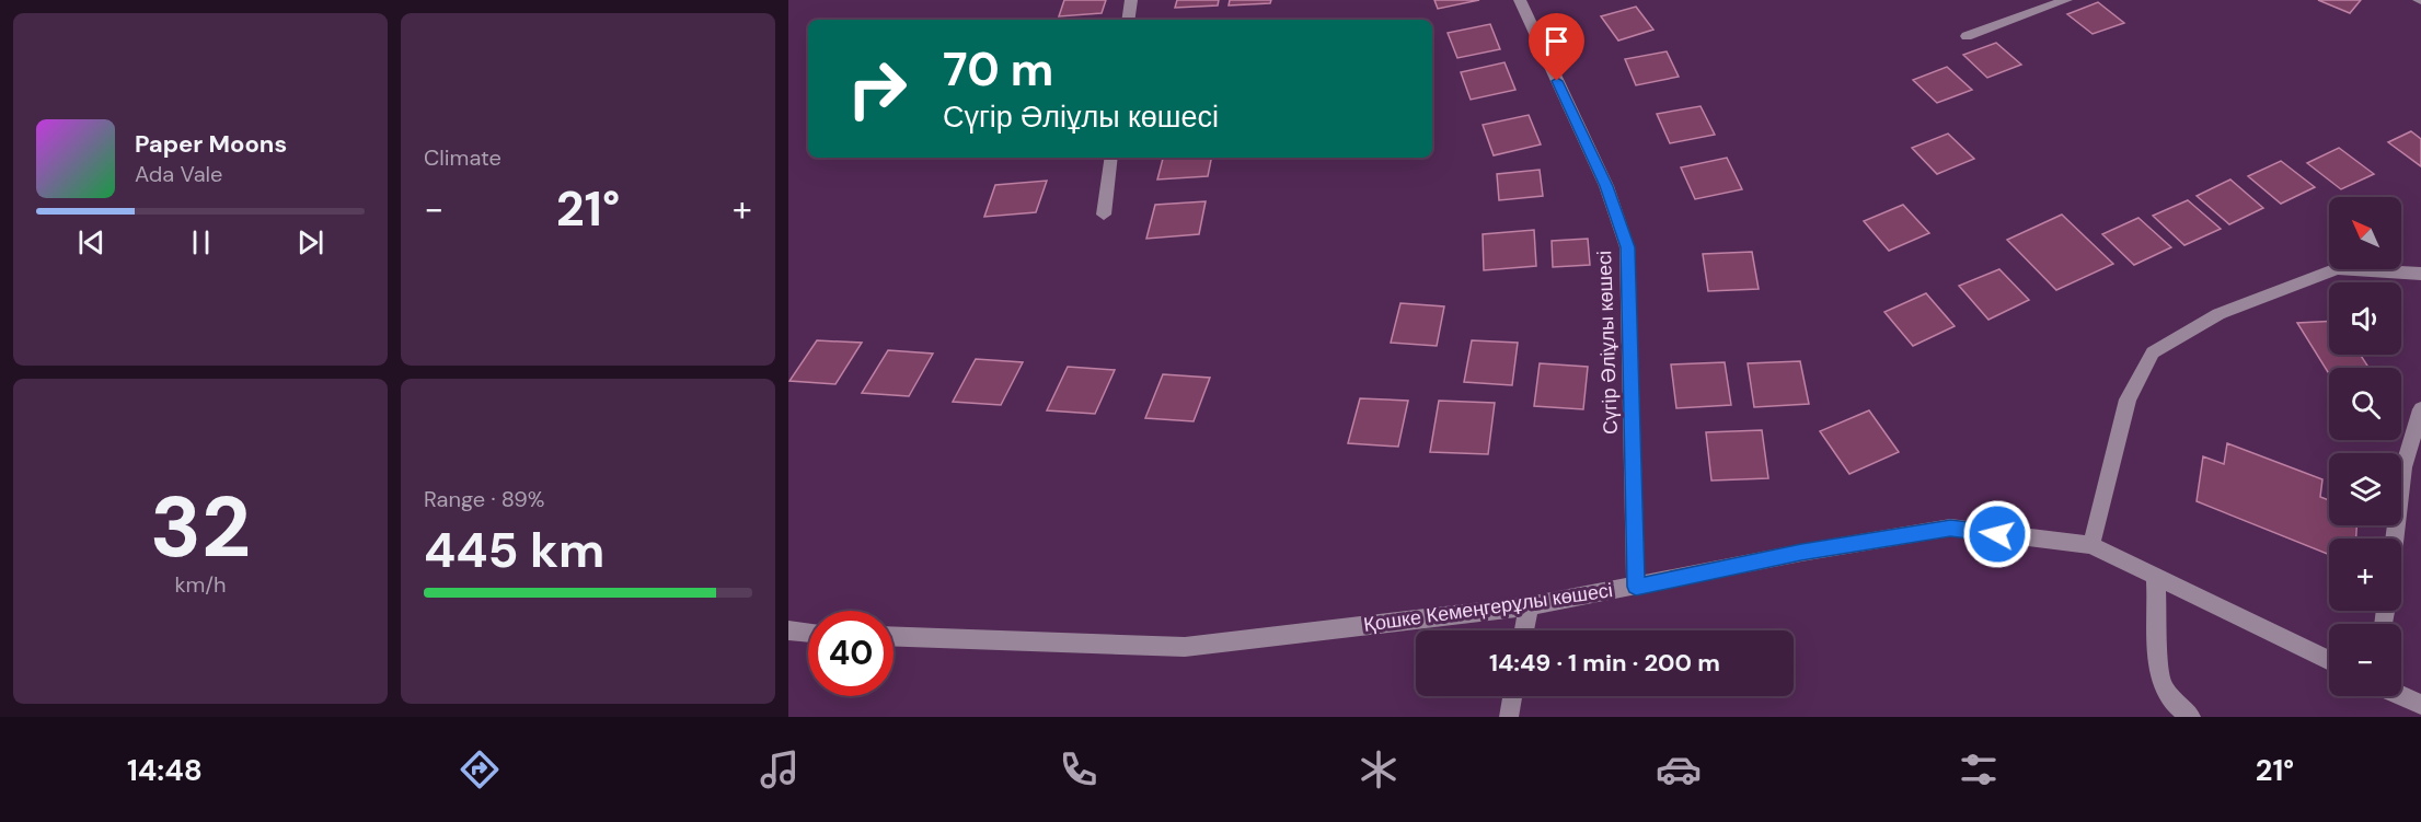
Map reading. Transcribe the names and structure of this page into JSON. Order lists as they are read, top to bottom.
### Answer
{
  "streets": {
    "street": ["Сүгір Әліұлы көшесі", "Қошке Кемеңгерұлы көшесі"]
  },
  "crossings": [
    ["Сүгір Әліұлы көшесі", "Қошке Кемеңгерұлы көшесі"]
  ],
  "north": "top left",
  "page": {
    "tile": [
      "Climate",
      ["32", "km/h"],
      ["Range · 89%", "445 km"]
    ],
    "turn": ["70 m", "Сүгір Әліұлы көшесі"],
    "song": ["Paper Moons", "Ada Vale"],
    "heat": ["−", "21°", "+"],
    "map_buttons": ["+", "−"],
    "limit": "40",
    "trip": "14:49 · 1 min · 200 m",
    "tabs": ["14:48", "21°"]
  }
}
